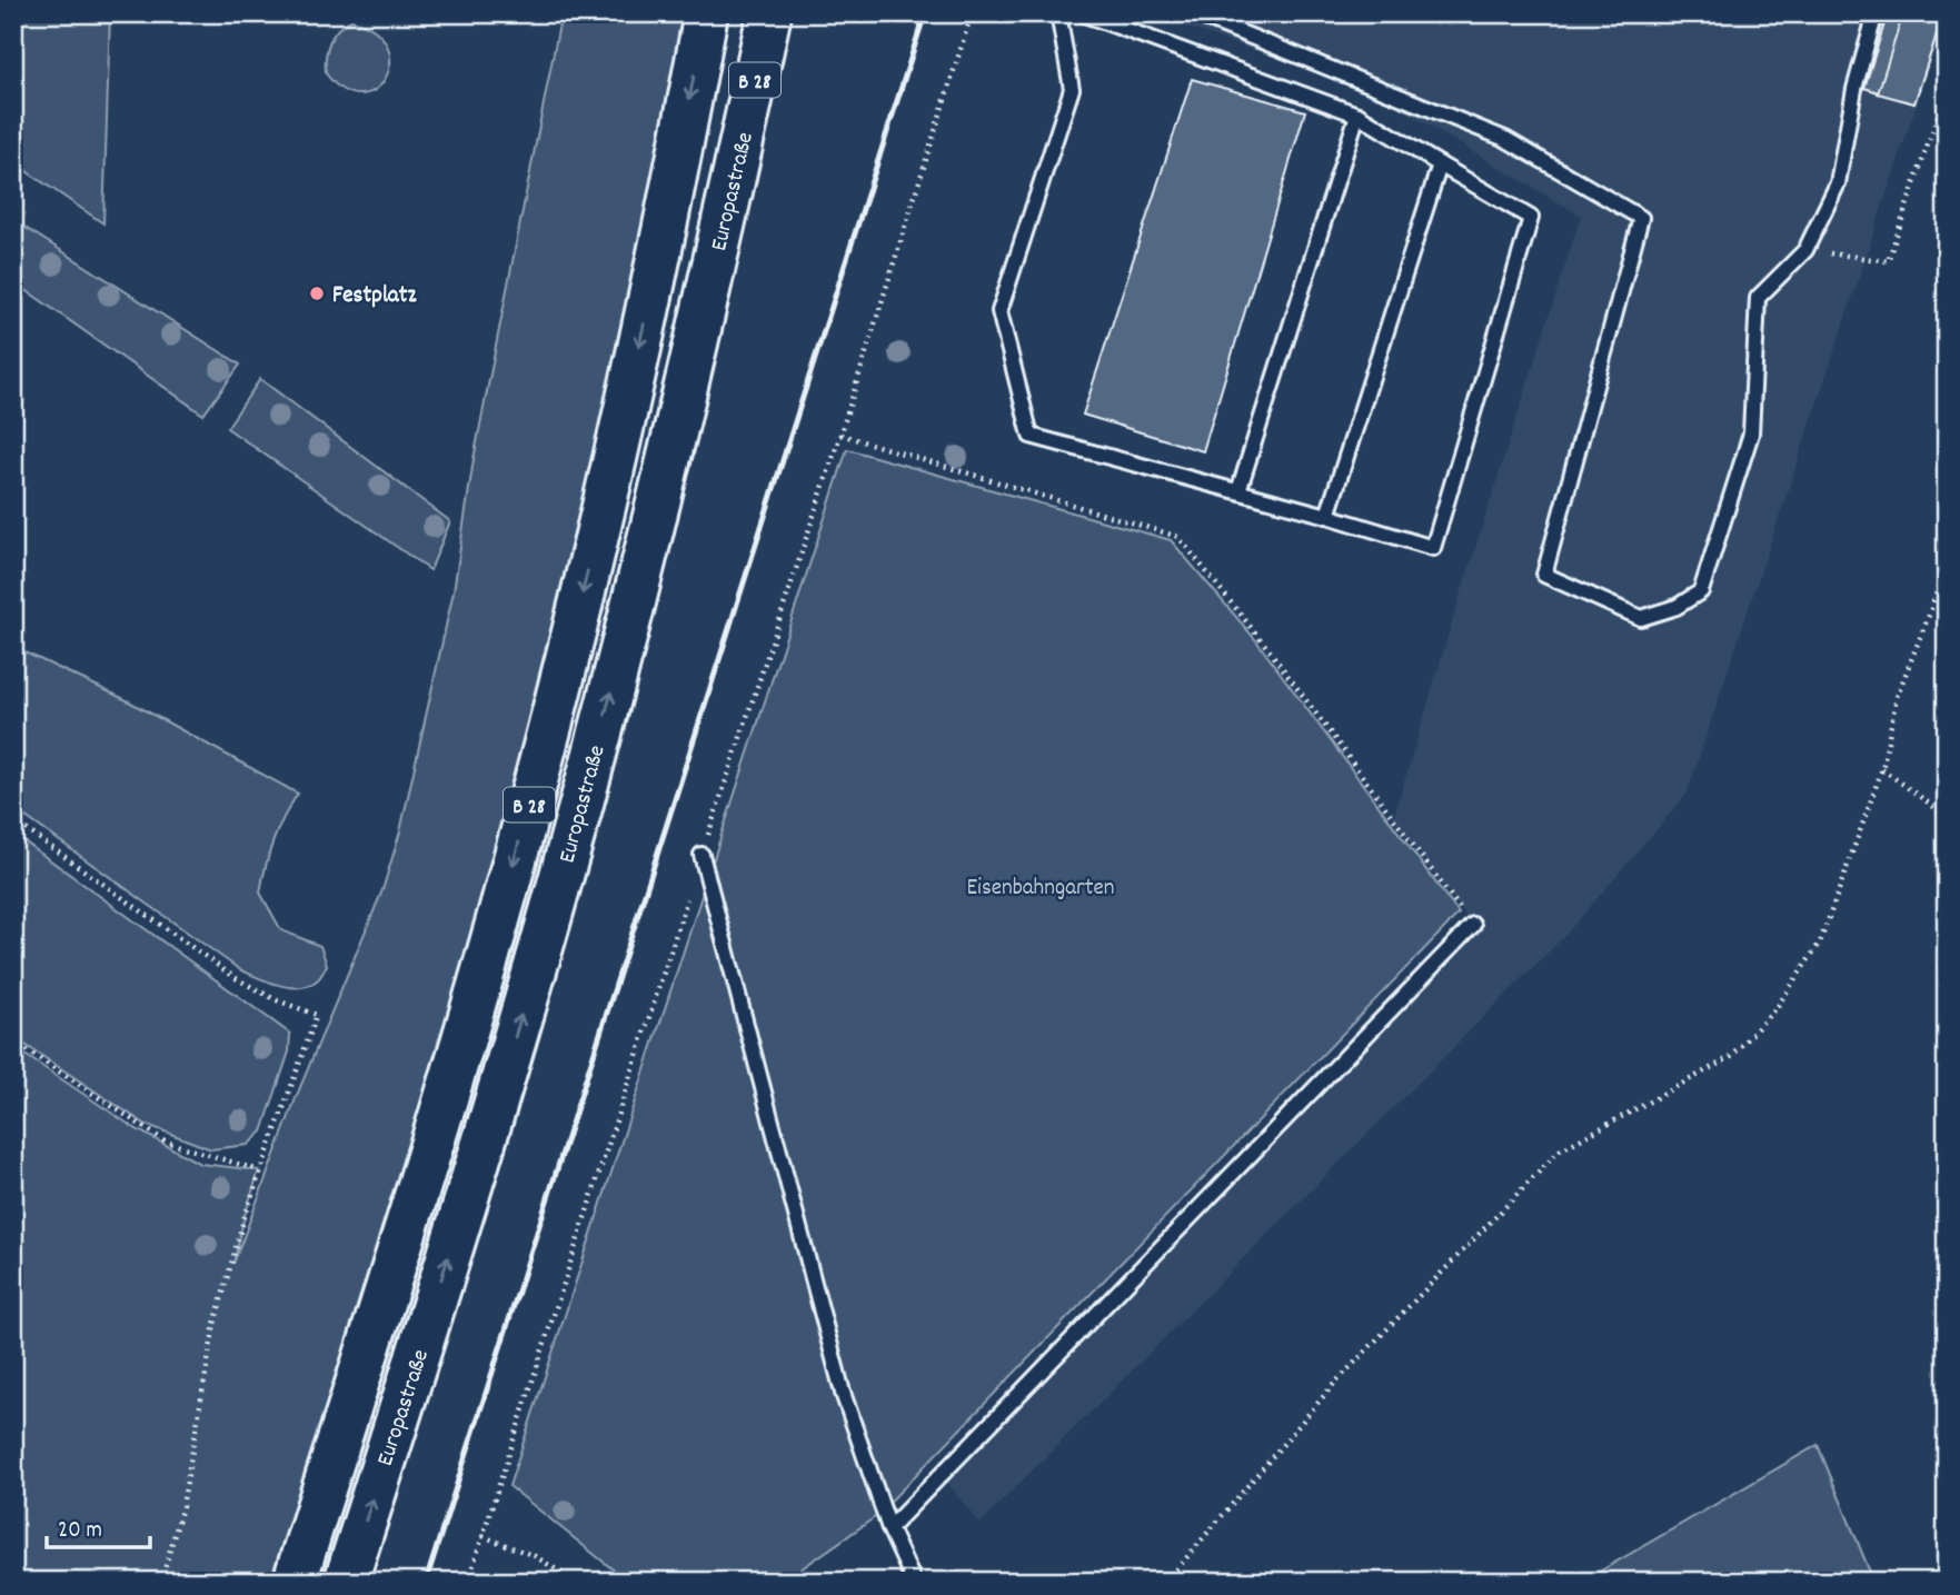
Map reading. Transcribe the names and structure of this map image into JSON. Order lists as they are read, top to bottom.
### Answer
{
  "streets": {
    "main road": ["B 28", "Europastraße"]
  },
  "parks": ["Eisenbahngarten"],
  "places": ["Festplatz"],
  "scale_bar": "20 m"
}
